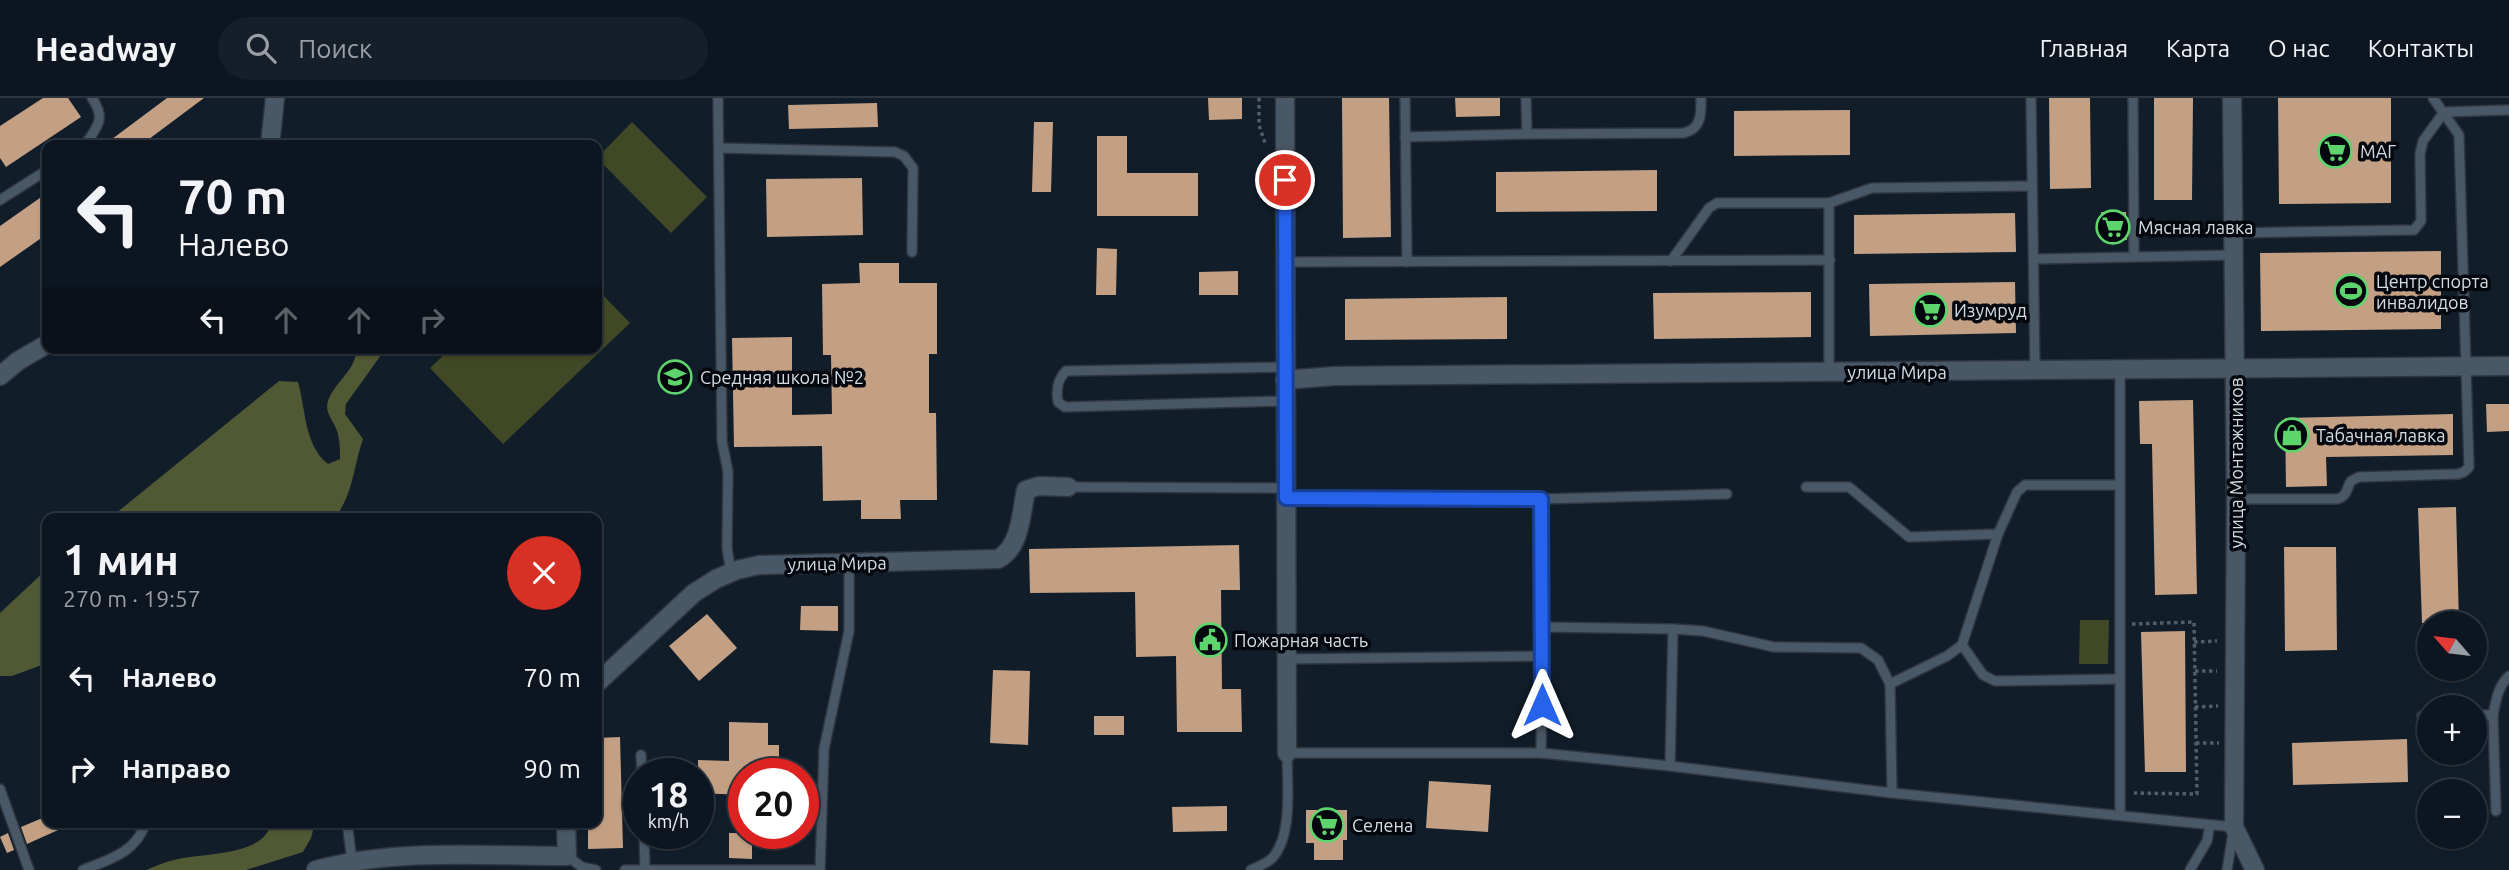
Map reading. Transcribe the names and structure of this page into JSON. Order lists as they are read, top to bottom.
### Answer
{
  "streets": {
    "street": ["улица Мира", "улица Монтажников"]
  },
  "crossings": [
    ["улица Мира", "улица Монтажников"]
  ],
  "places": {
    "supermarket": [
      "МАГ",
      "Мясная лавка",
      "Изумруд",
      "Селена"
    ],
    "sports": ["Центр спорта инвалидов"],
    "school or university": ["Средняя школа №2"],
    "shop": ["Табачная лавка"],
    "public building": ["Пожарная часть"]
  },
  "north": "top left",
  "page": {
    "header": "Headway",
    "search": "Поиск",
    "nav": [
      "Главная",
      "Карта",
      "О нас",
      "Контакты"
    ],
    "turn": ["70 m", "Налево"],
    "heading": ["1 мин", "270 m · 19:57"],
    "map_buttons": ["+", "−"],
    "list": [
      {
        "name": "Налево",
        "value": "70 m"
      },
      {
        "name": "Направо",
        "value": "90 m"
      }
    ],
    "speed": "18 km/h",
    "limit": "20"
  }
}
